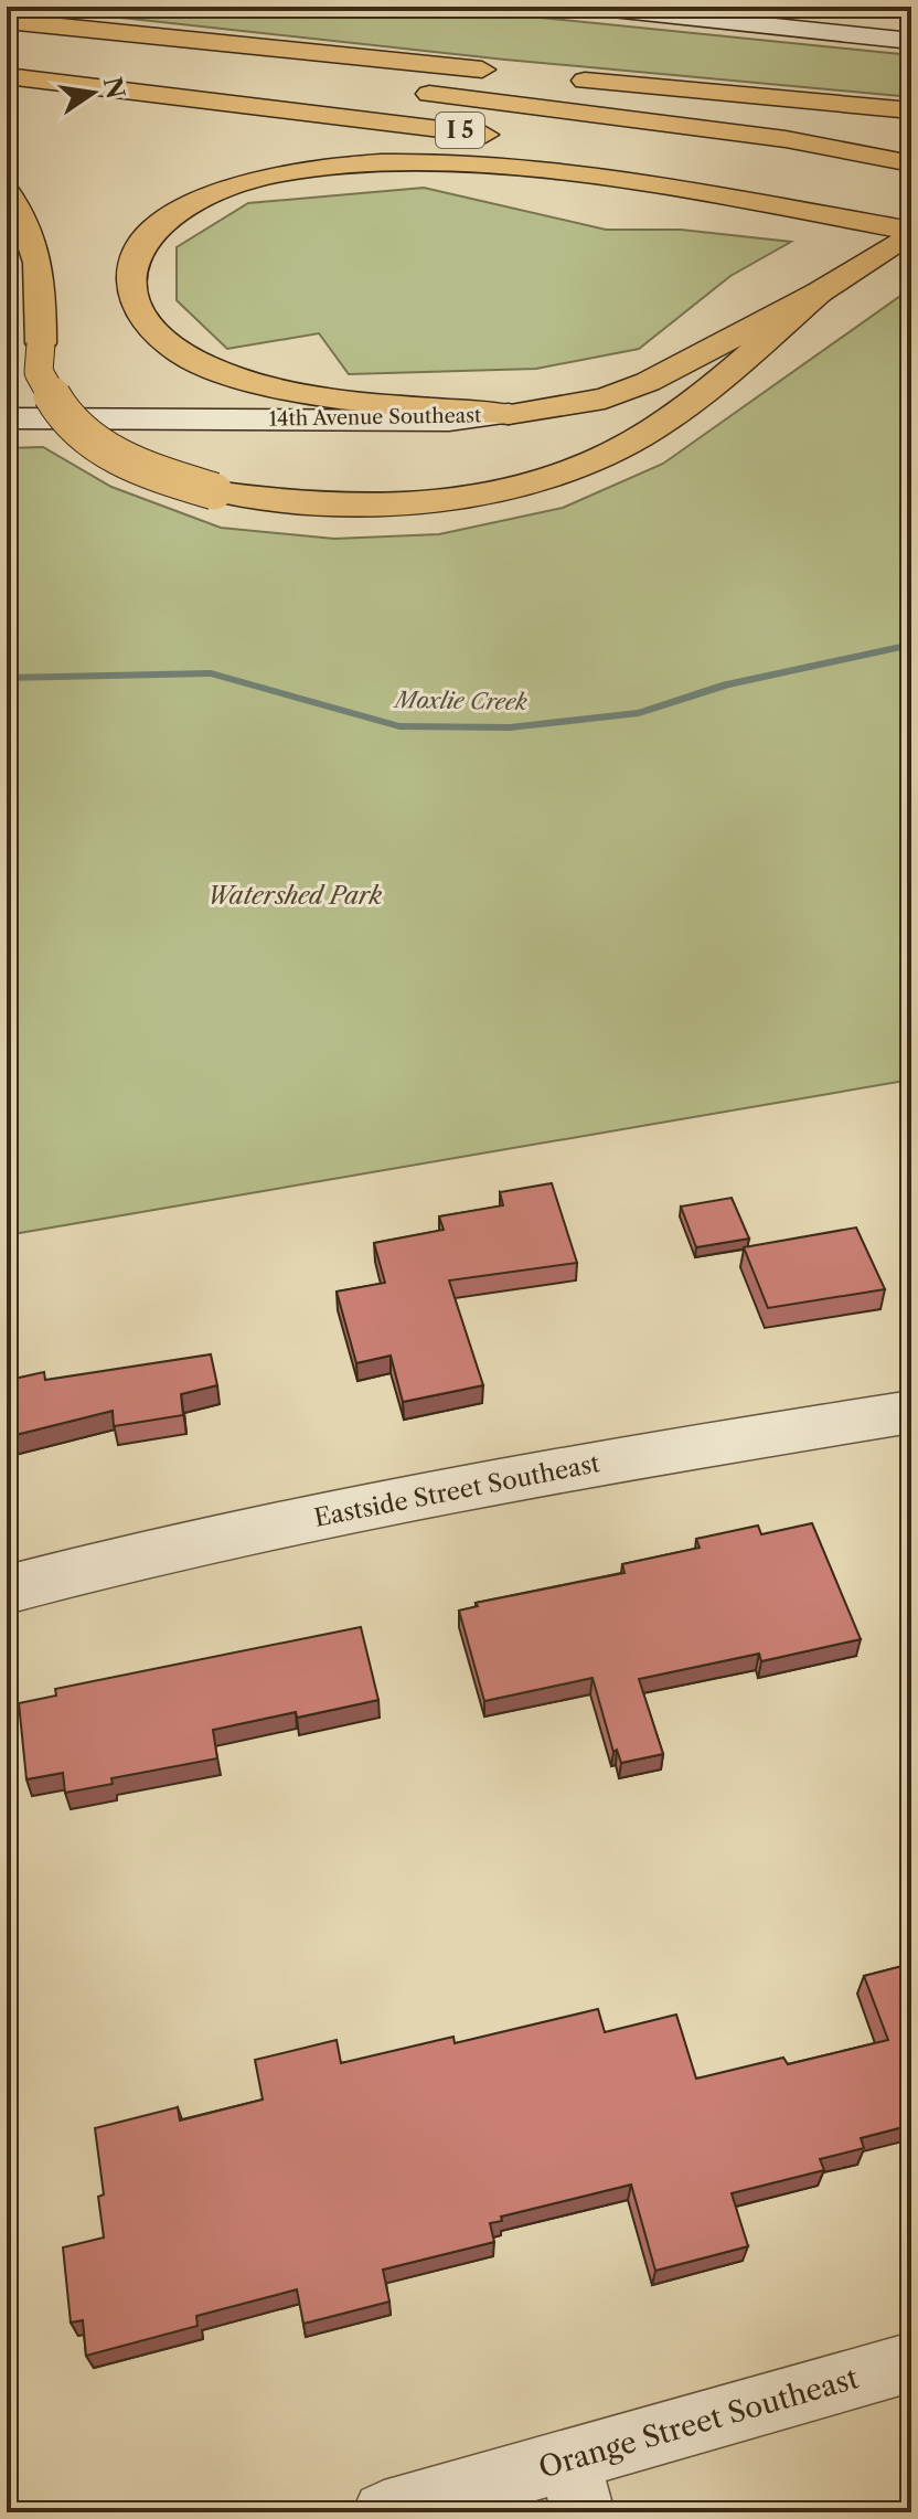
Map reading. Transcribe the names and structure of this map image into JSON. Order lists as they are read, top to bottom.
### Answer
{
  "streets": {
    "main road": ["I 5", "14th Avenue Southeast", "Eastside Street Southeast"],
    "street": ["Orange Street Southeast"]
  },
  "water": ["Moxlie Creek"],
  "parks": ["Watershed Park"],
  "north": "right"
}
